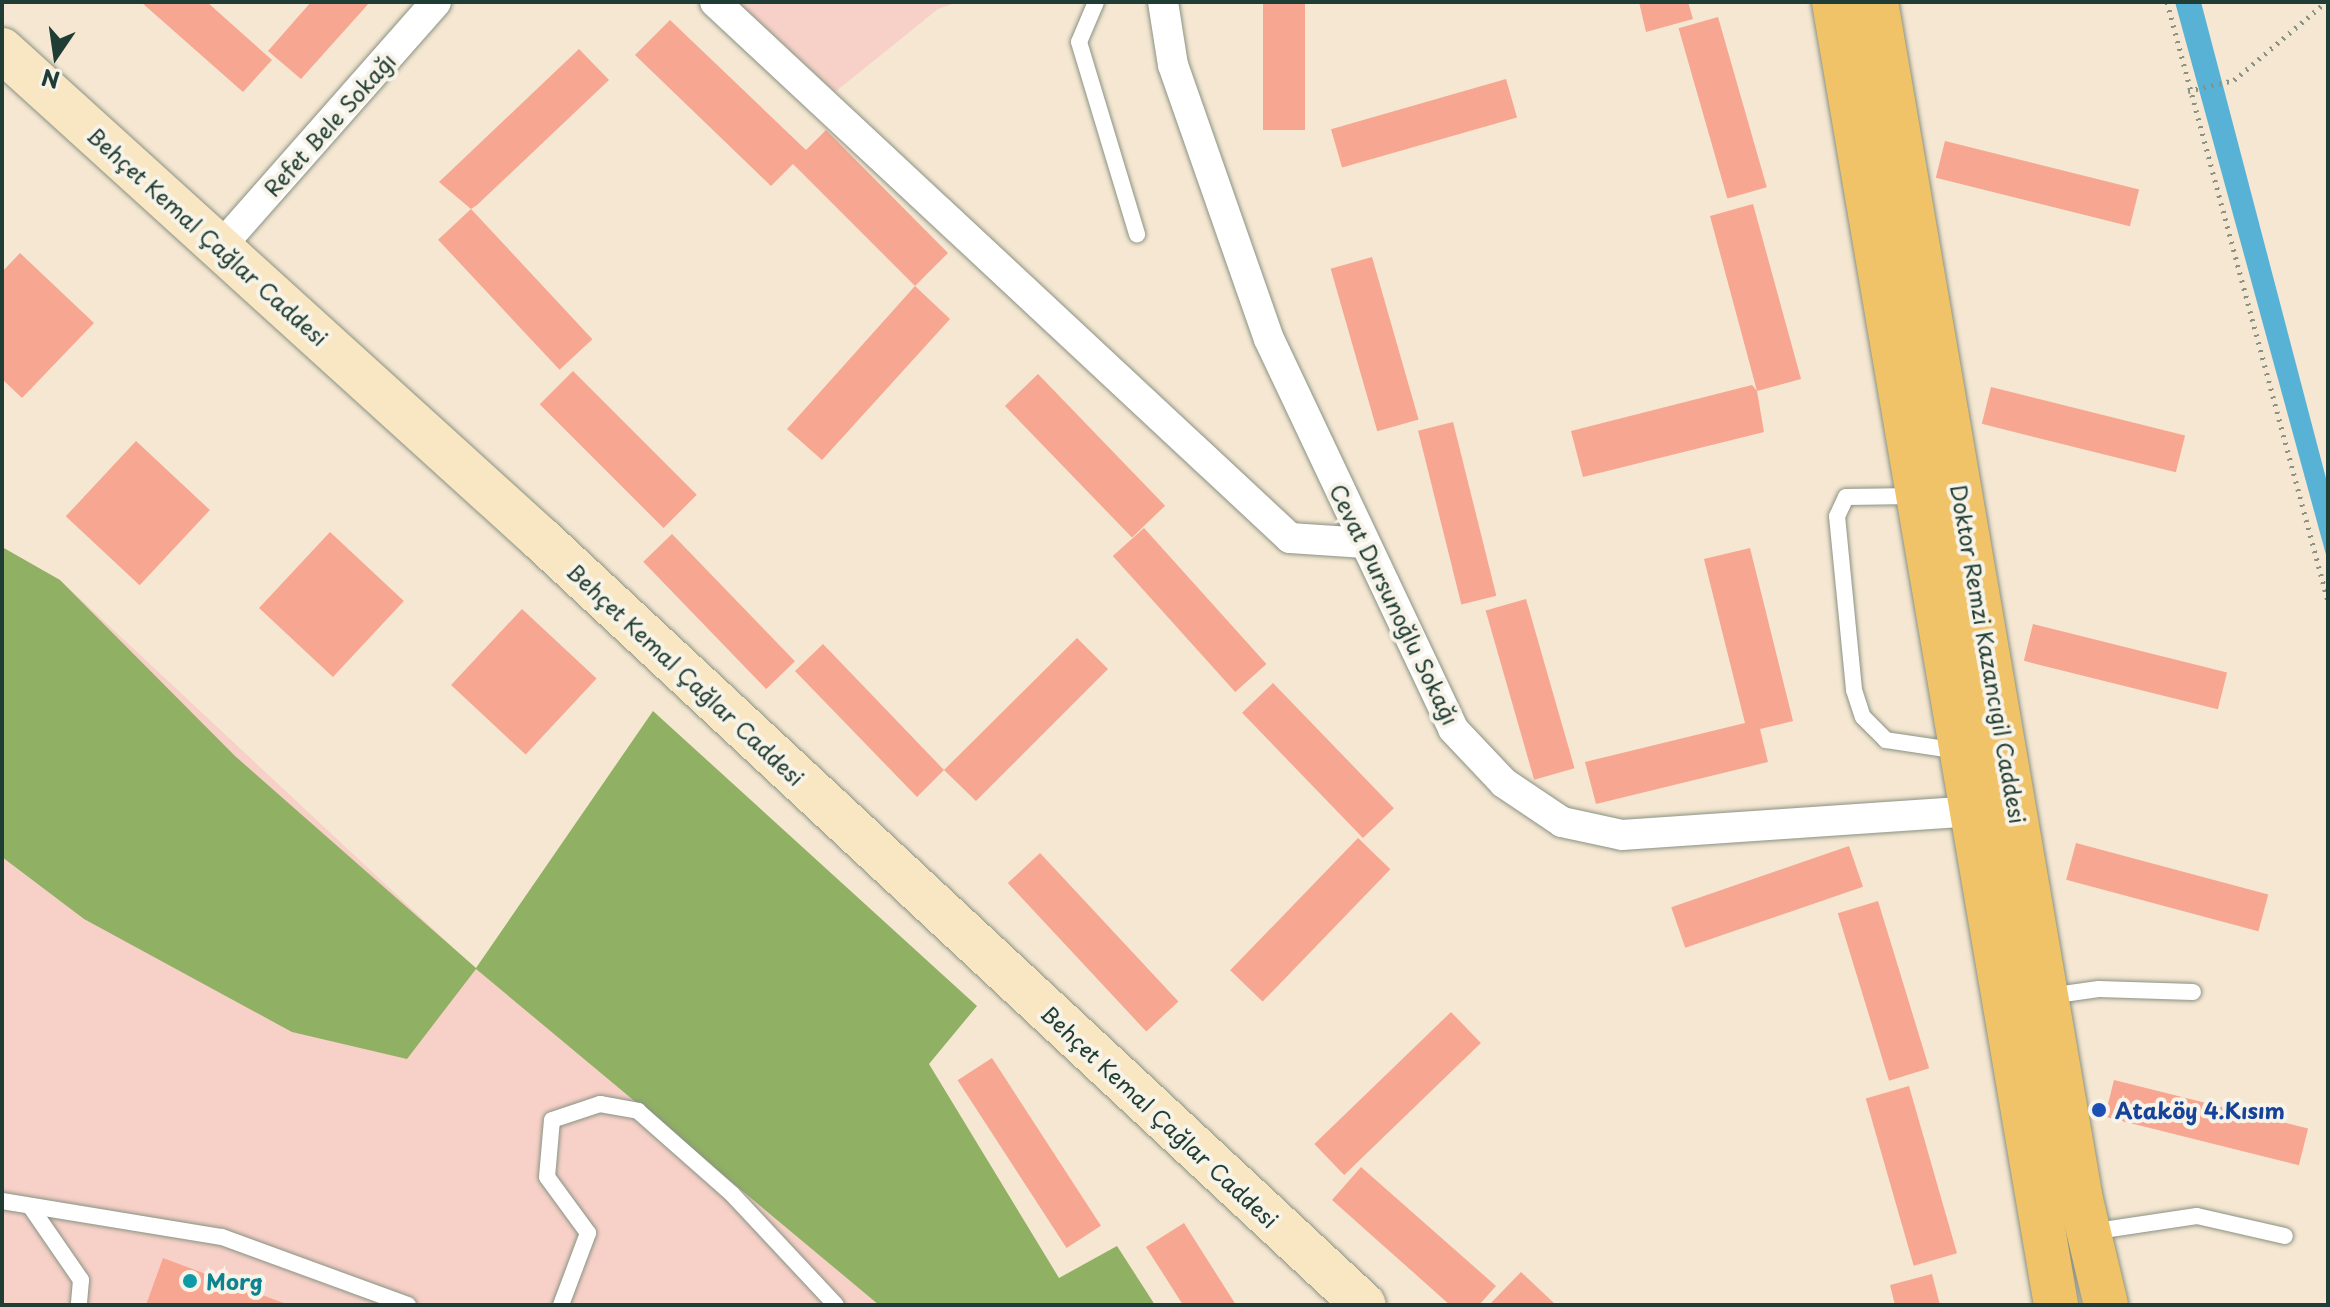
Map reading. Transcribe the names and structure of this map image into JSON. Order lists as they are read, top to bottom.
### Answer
{
  "streets": {
    "main road": ["Behçet Kemal Çağlar Caddesi", "Doktor Remzi Kazancıgil Caddesi"],
    "street": ["Refet Bele Sokağı", "Cevat Dursunoğlu Sokağı"]
  },
  "crossings": [
    ["Refet Bele Sokağı", "Behçet Kemal Çağlar Caddesi"],
    ["Cevat Dursunoğlu Sokağı", "Doktor Remzi Kazancıgil Caddesi"]
  ],
  "places": ["Ataköy 4.Kısım", "Morg"],
  "north": "bottom"
}
